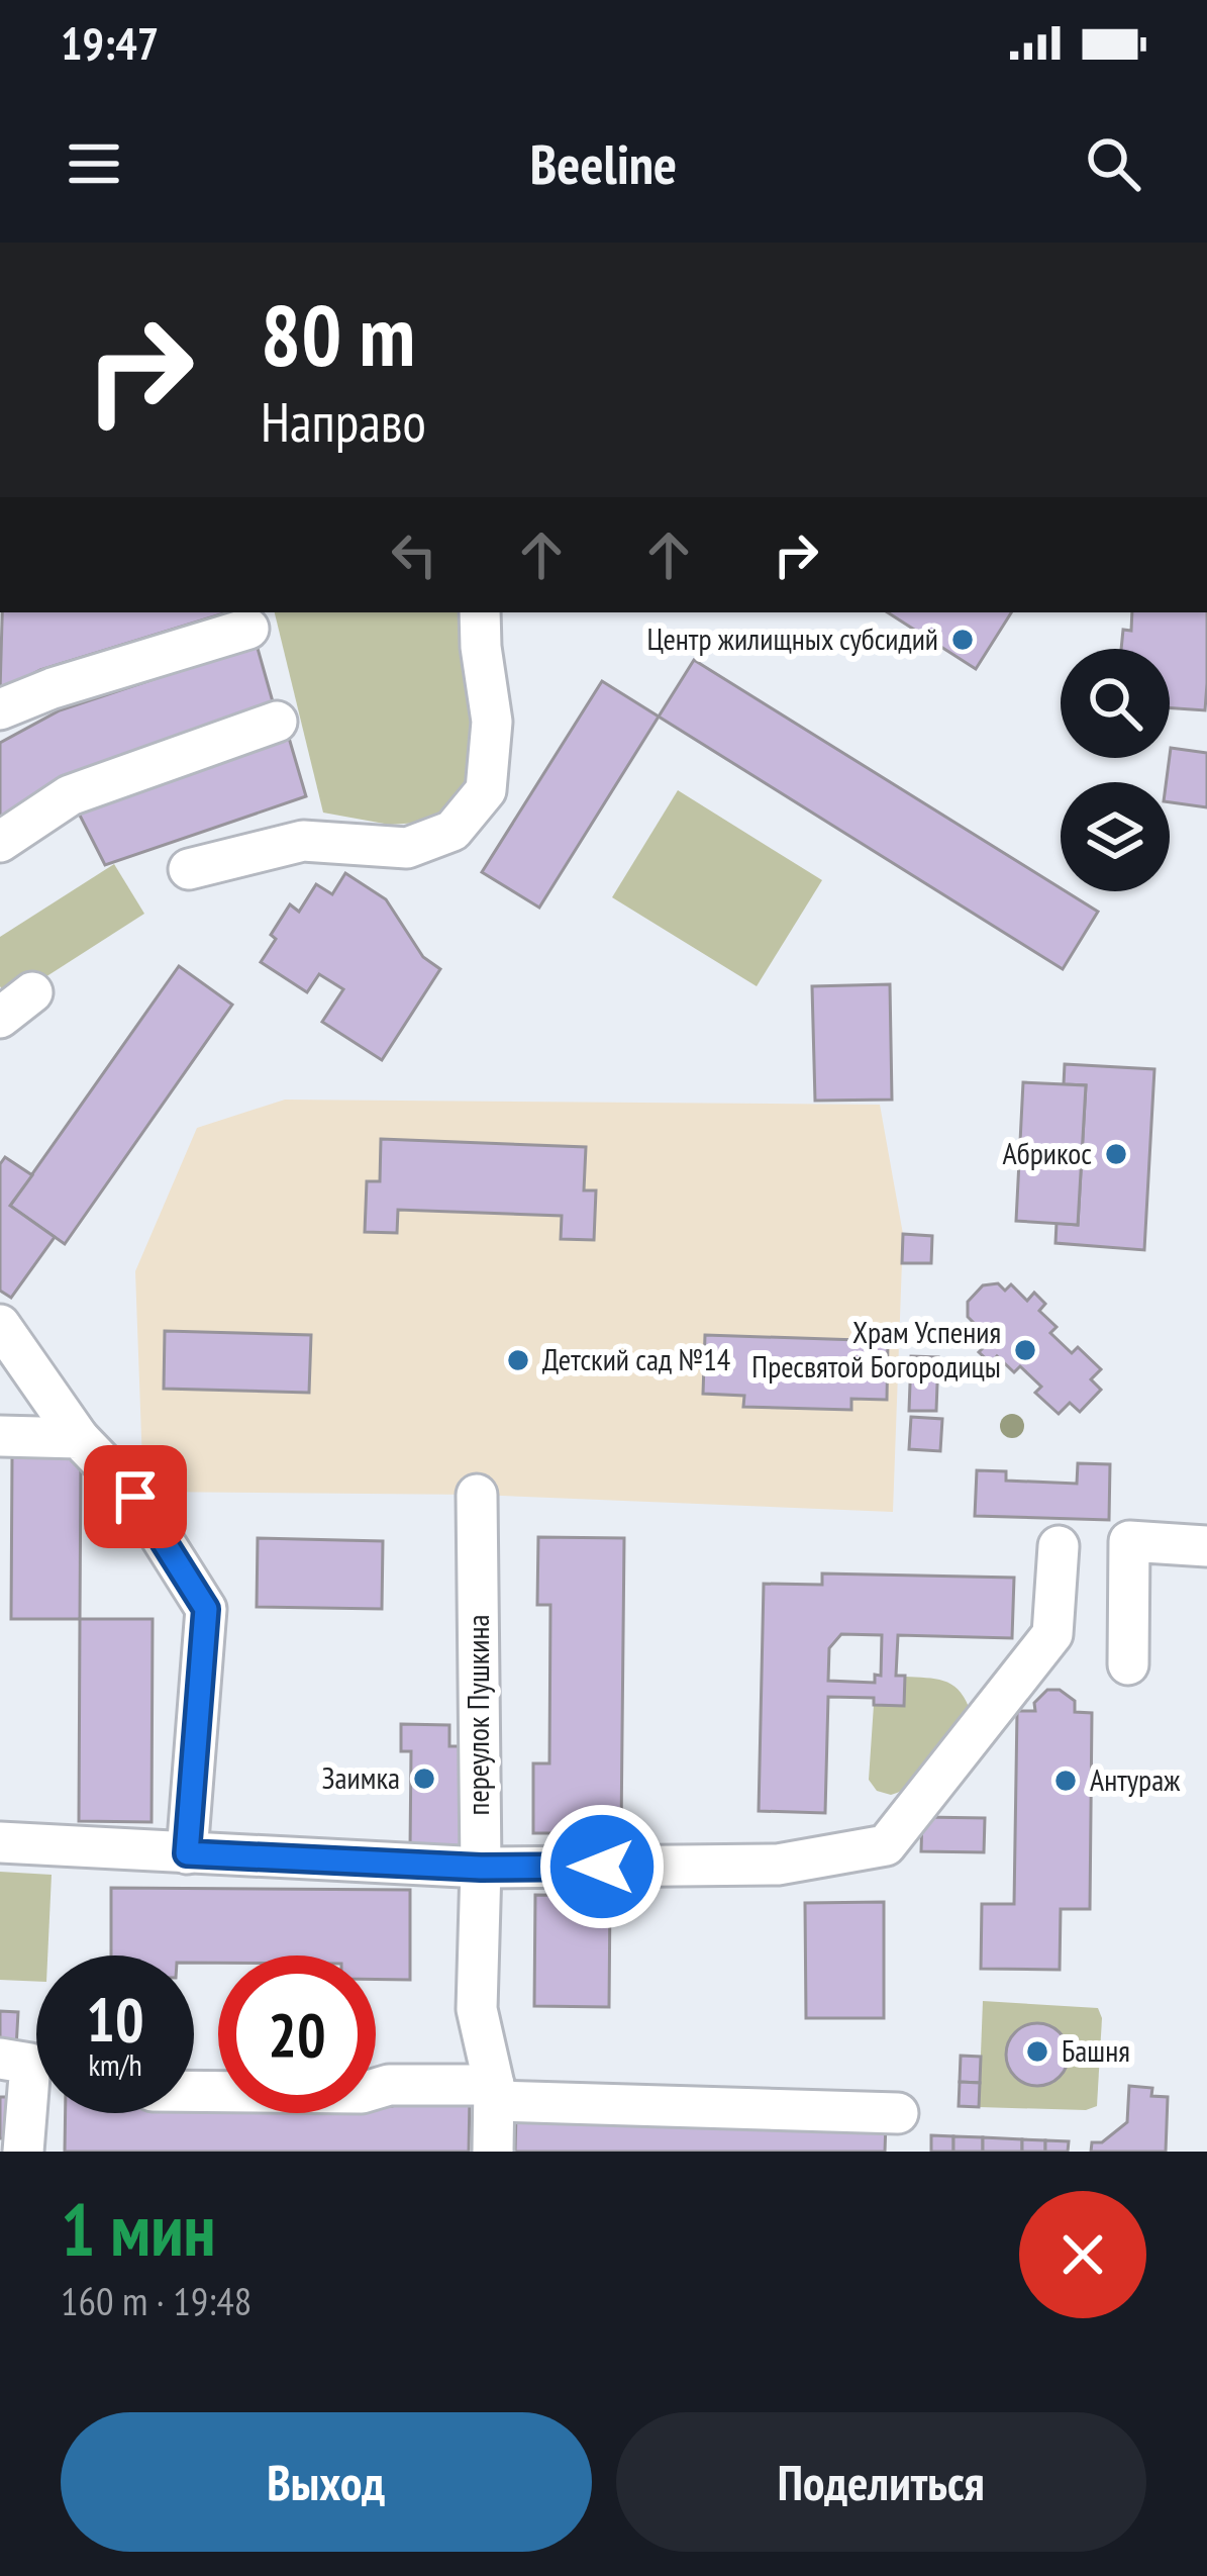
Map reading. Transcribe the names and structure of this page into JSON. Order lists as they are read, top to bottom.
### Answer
{
  "streets": {
    "street": ["переулок Пушкина"]
  },
  "places": [
    "Центр жилищных субсидий",
    "Абрикос",
    "Храм Успения Пресвятой Богородицы",
    "Детский сад №14",
    "Заимка",
    "Антураж",
    "Башня"
  ],
  "page": {
    "status": "19:47",
    "header": "Beeline",
    "turn": ["80 m", "Направо"],
    "speed": "10 km/h",
    "limit": "20",
    "heading": ["1 мин", "160 m · 19:48"],
    "buttons": ["Выход", "Поделиться"]
  }
}
